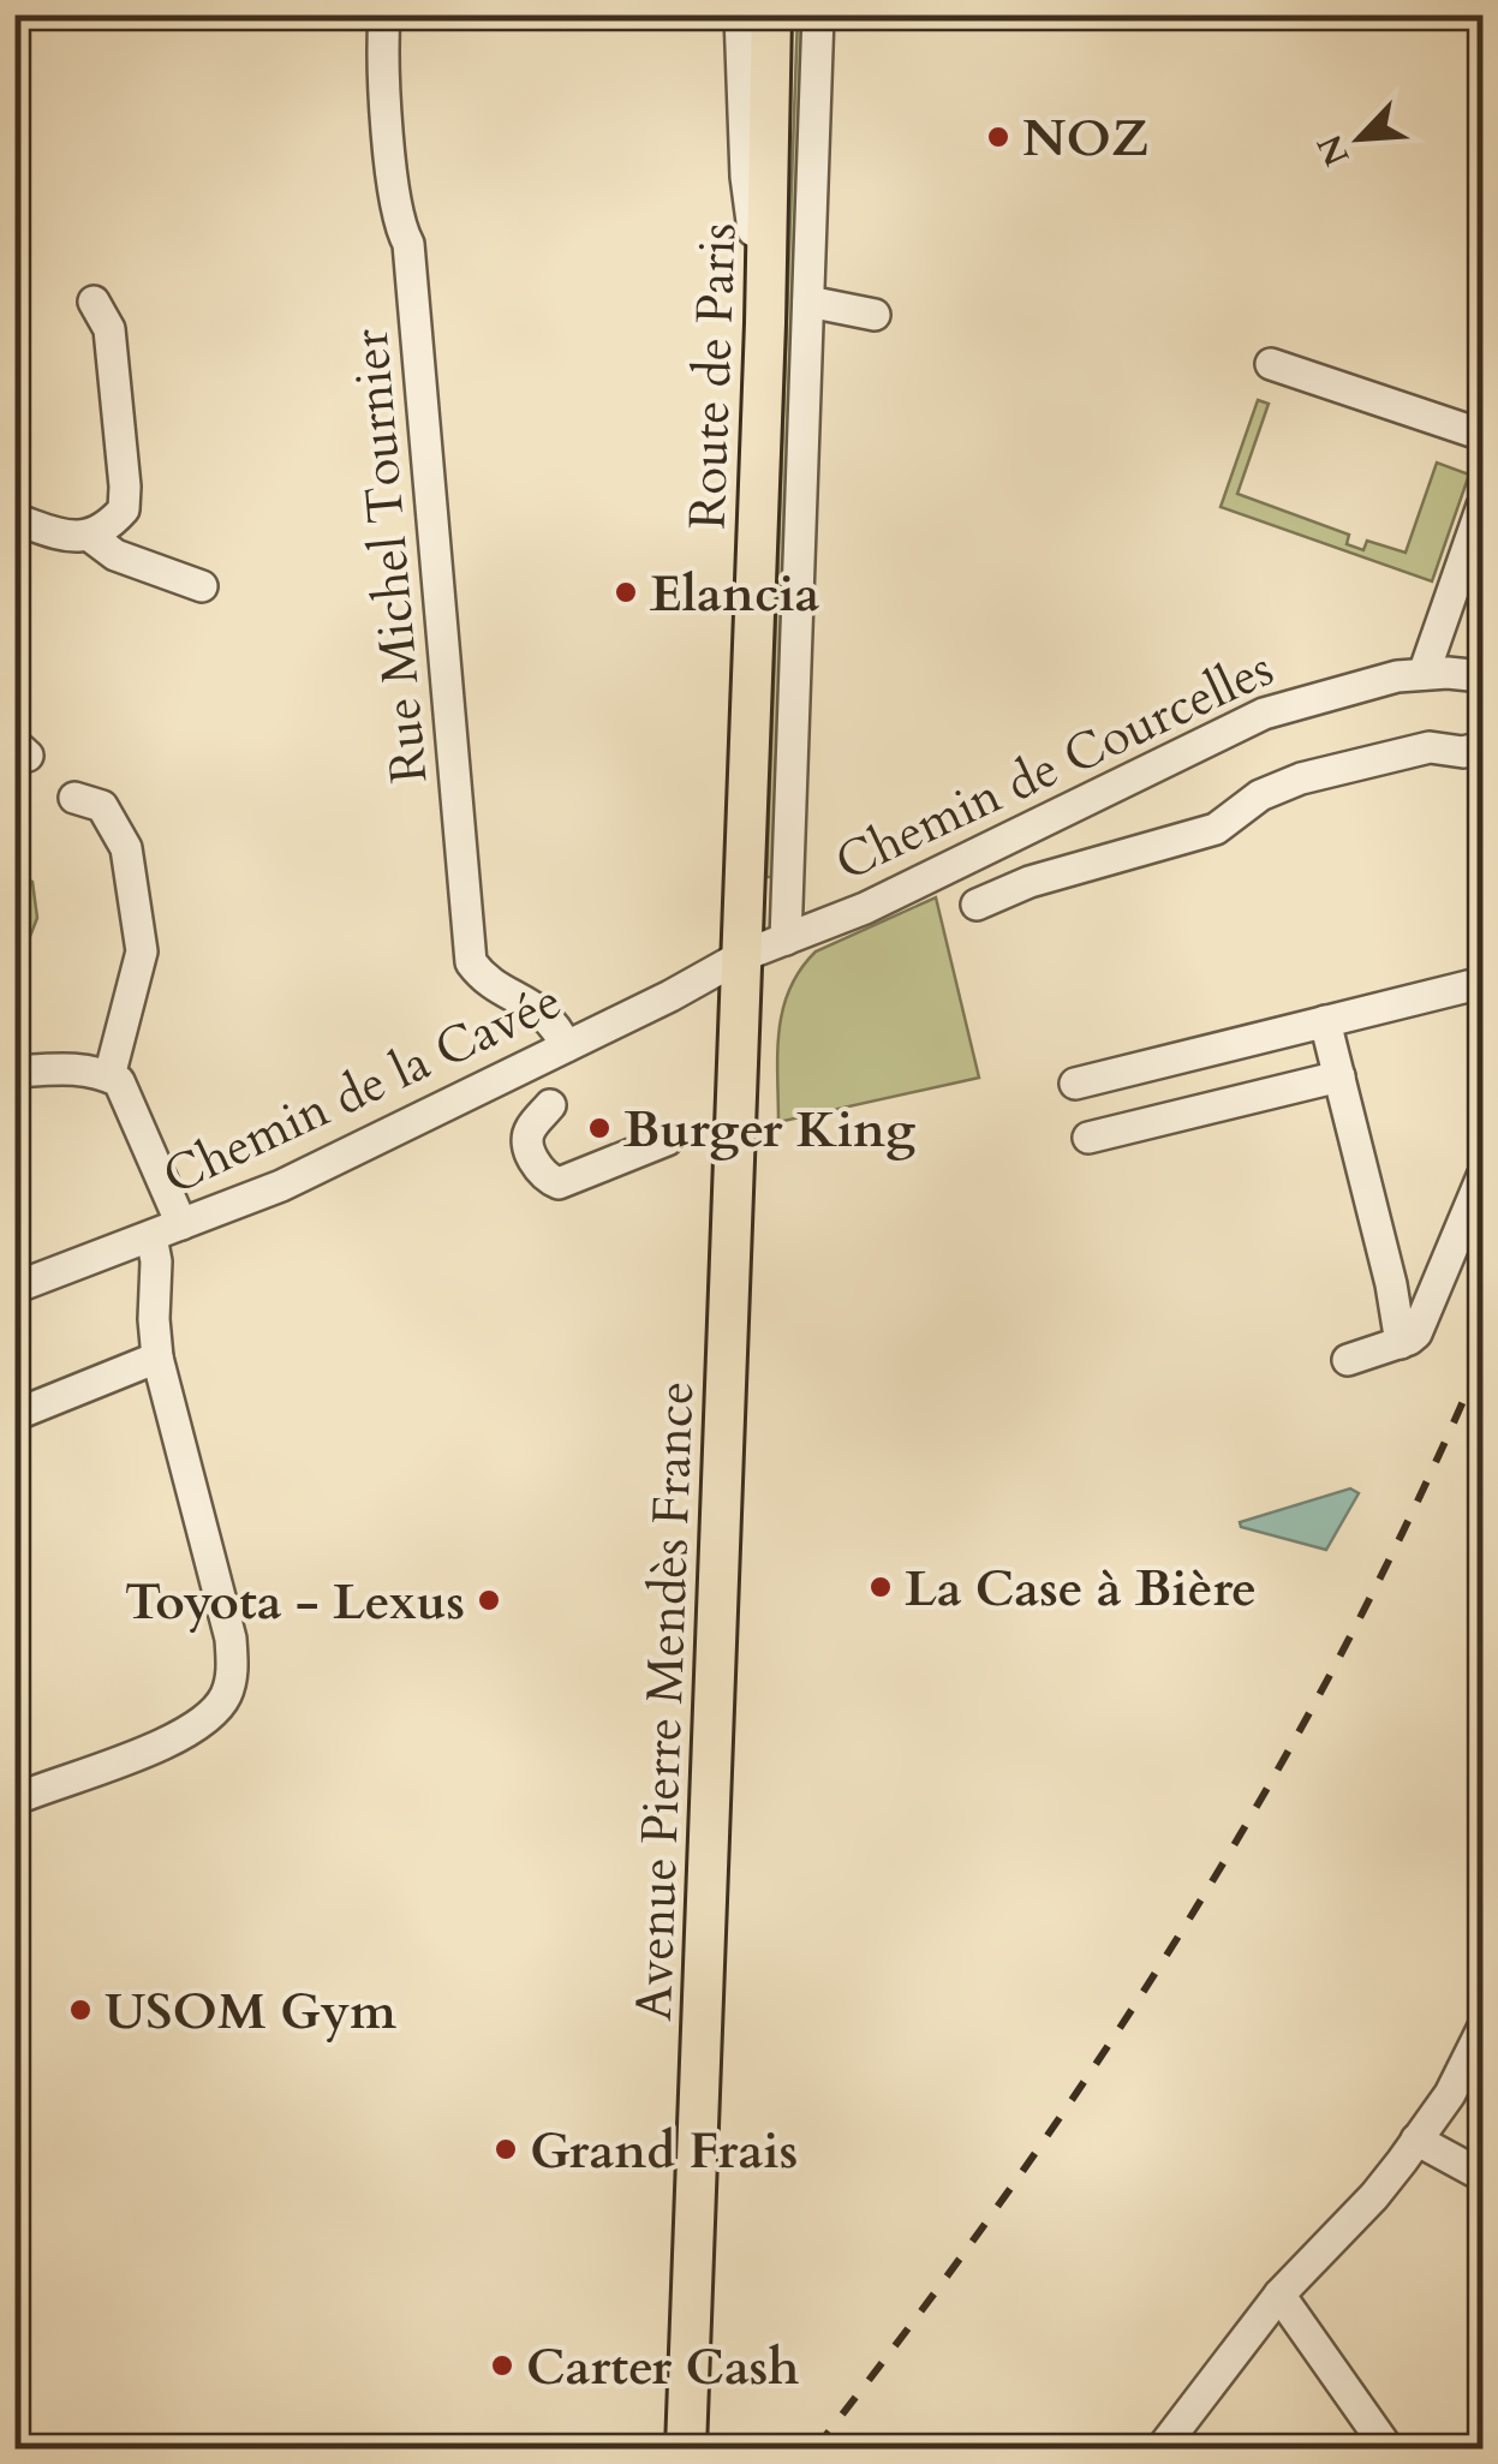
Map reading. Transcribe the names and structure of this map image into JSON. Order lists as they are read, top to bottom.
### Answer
{
  "streets": {
    "main road": ["Route de Paris", "Avenue Pierre Mendès France"],
    "street": ["Rue Michel Tournier", "Chemin de Courcelles", "Chemin de la Cavée"]
  },
  "crossings": [
    ["Route de Paris", "Chemin de Courcelles"],
    ["Route de Paris", "Chemin de la Cavée"],
    ["Route de Paris", "Avenue Pierre Mendès France"],
    ["Rue Michel Tournier", "Chemin de la Cavée"],
    ["Chemin de Courcelles", "Chemin de la Cavée"],
    ["Chemin de Courcelles", "Avenue Pierre Mendès France"],
    ["Chemin de la Cavée", "Avenue Pierre Mendès France"]
  ],
  "places": [
    "NOZ",
    "Elancia",
    "Burger King",
    "La Case à Bière",
    "Toyota - Lexus",
    "USOM Gym",
    "Grand Frais",
    "Carter Cash"
  ],
  "north": "bottom left"
}
